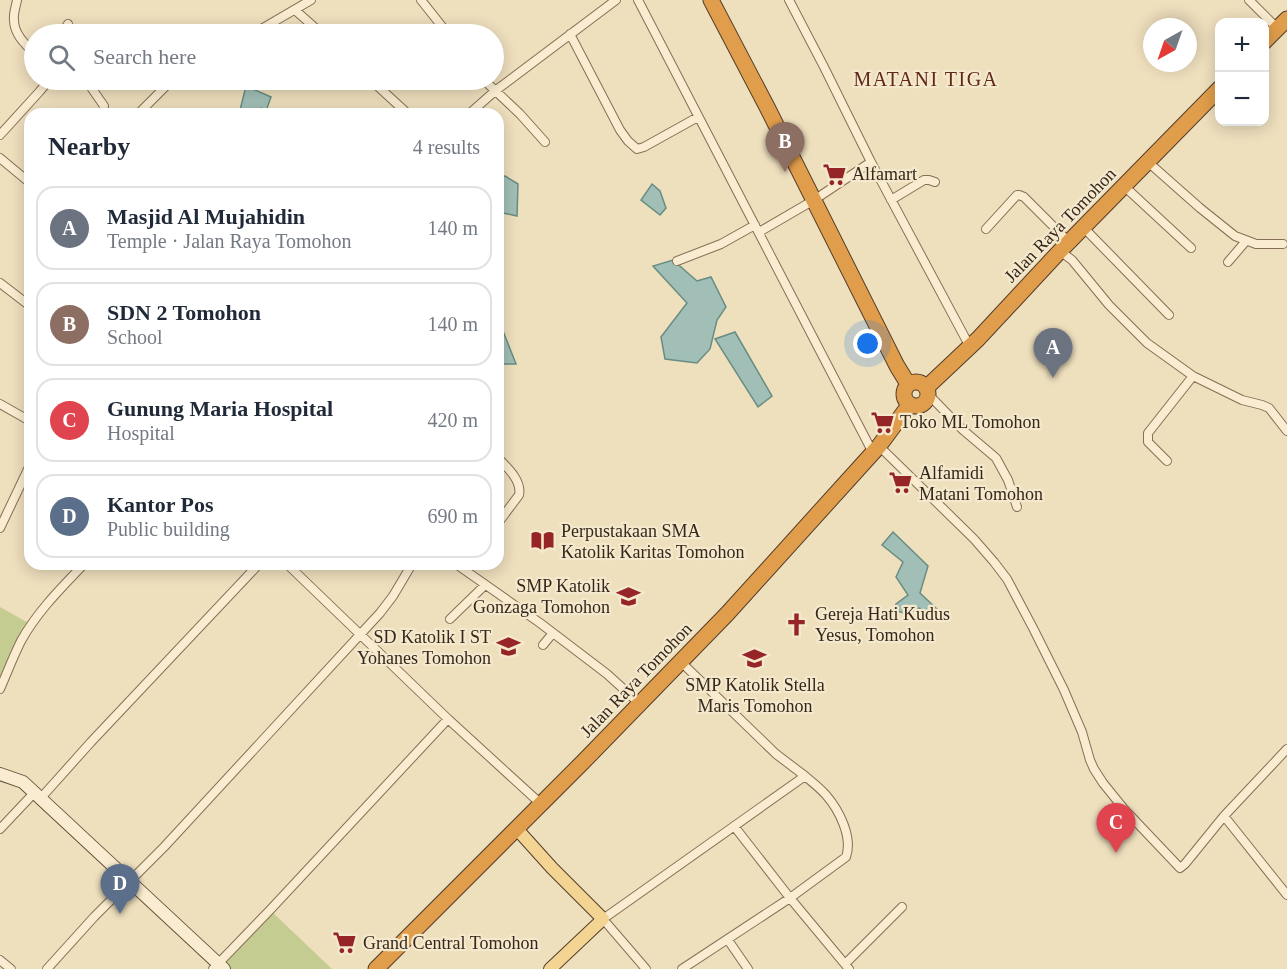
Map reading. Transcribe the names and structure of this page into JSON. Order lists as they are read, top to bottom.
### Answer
{
  "streets": {
    "highway": ["Jalan Raya Tomohon"]
  },
  "districts": ["MATANI TIGA"],
  "places": {
    "supermarket": [
      "Alfamart",
      "Toko ML Tomohon",
      "Alfamidi Matani Tomohon",
      "Grand Central Tomohon"
    ],
    "library": ["Perpustakaan SMA Katolik Karitas Tomohon"],
    "school or university": ["SMP Katolik Gonzaga Tomohon", "SD Katolik I ST Yohanes Tomohon", "SMP Katolik Stella Maris Tomohon"],
    "church": ["Gereja Hati Kudus Yesus, Tomohon"]
  },
  "north": "bottom left",
  "page": {
    "map_buttons": ["+", "−"],
    "search": "Search here",
    "heading": ["Nearby", "4 results"],
    "pins": [
      "B",
      "A",
      "C",
      "D"
    ],
    "list": [
      {
        "mark": "A",
        "name": "Masjid Al Mujahidin",
        "note": "Temple · Jalan Raya Tomohon",
        "value": "140 m"
      },
      {
        "mark": "B",
        "name": "SDN 2 Tomohon",
        "note": "School",
        "value": "140 m"
      },
      {
        "mark": "C",
        "name": "Gunung Maria Hospital",
        "note": "Hospital",
        "value": "420 m"
      },
      {
        "mark": "D",
        "name": "Kantor Pos",
        "note": "Public building",
        "value": "690 m"
      }
    ]
  }
}
